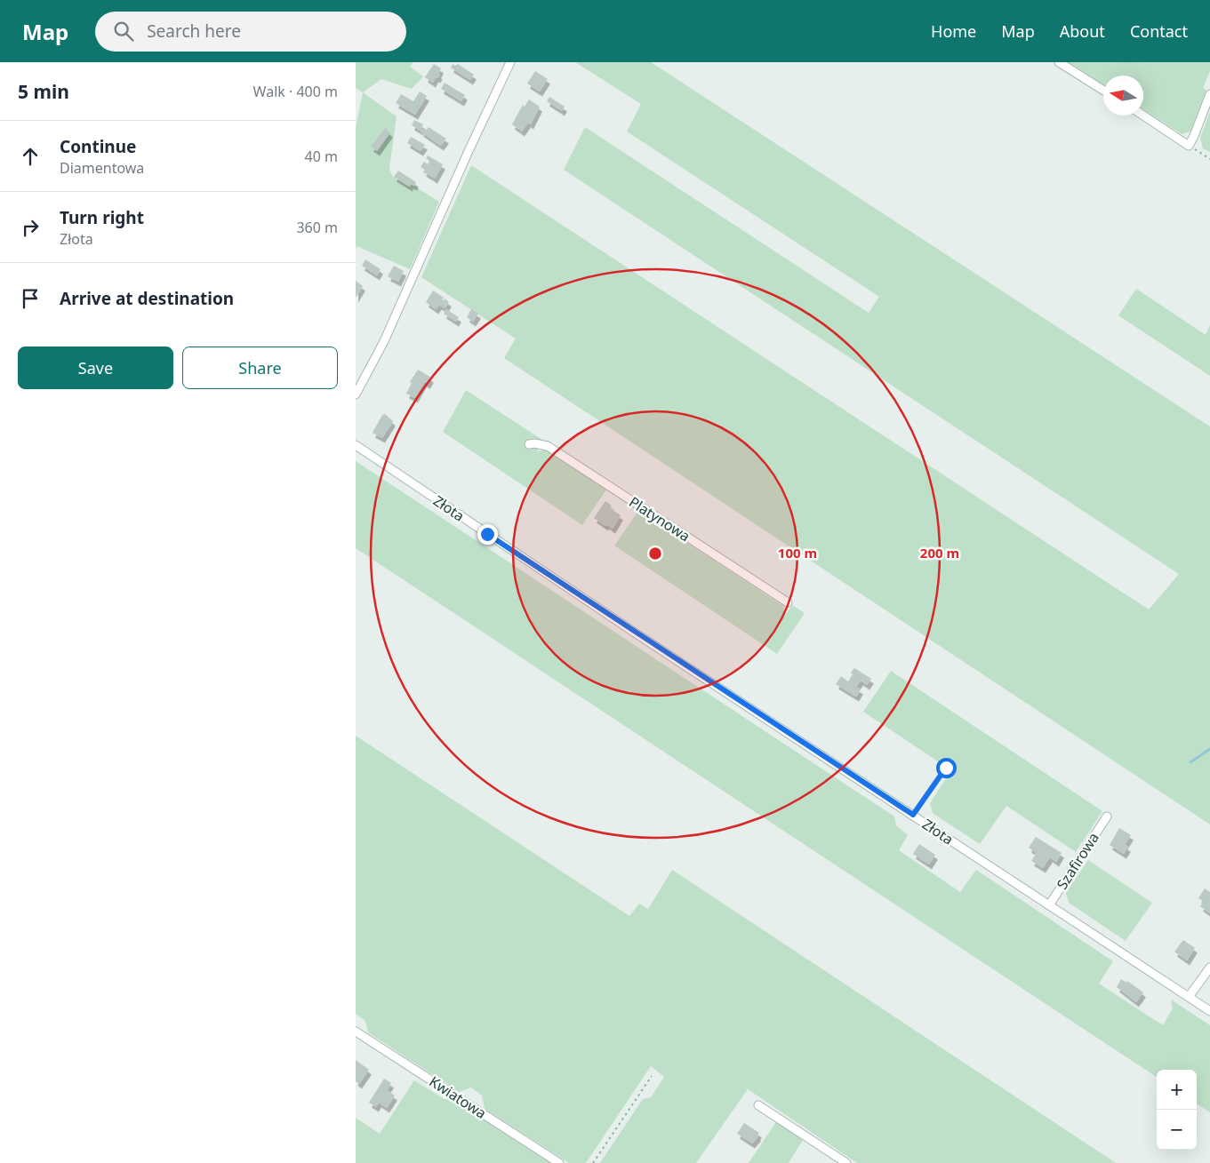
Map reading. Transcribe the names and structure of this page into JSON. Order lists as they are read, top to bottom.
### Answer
{
  "streets": {
    "street": [
      "Złota",
      "Platynowa",
      "Szafirowa",
      "Kwiatowa"
    ]
  },
  "crossings": [
    ["Złota", "Szafirowa"]
  ],
  "north": "left",
  "page": {
    "header": "Map",
    "search": "Search here",
    "nav": [
      "Home",
      "Map",
      "About",
      "Contact"
    ],
    "heading": ["5 min", "Walk · 400 m"],
    "list": [
      ["Continue", "Diamentowa", "40 m"],
      ["Turn right", "Złota", "360 m"],
      "Arrive at destination"
    ],
    "buttons": ["Save", "Share"],
    "map_buttons": ["+", "−"]
  },
  "rings": ["100 m", "200 m"]
}
